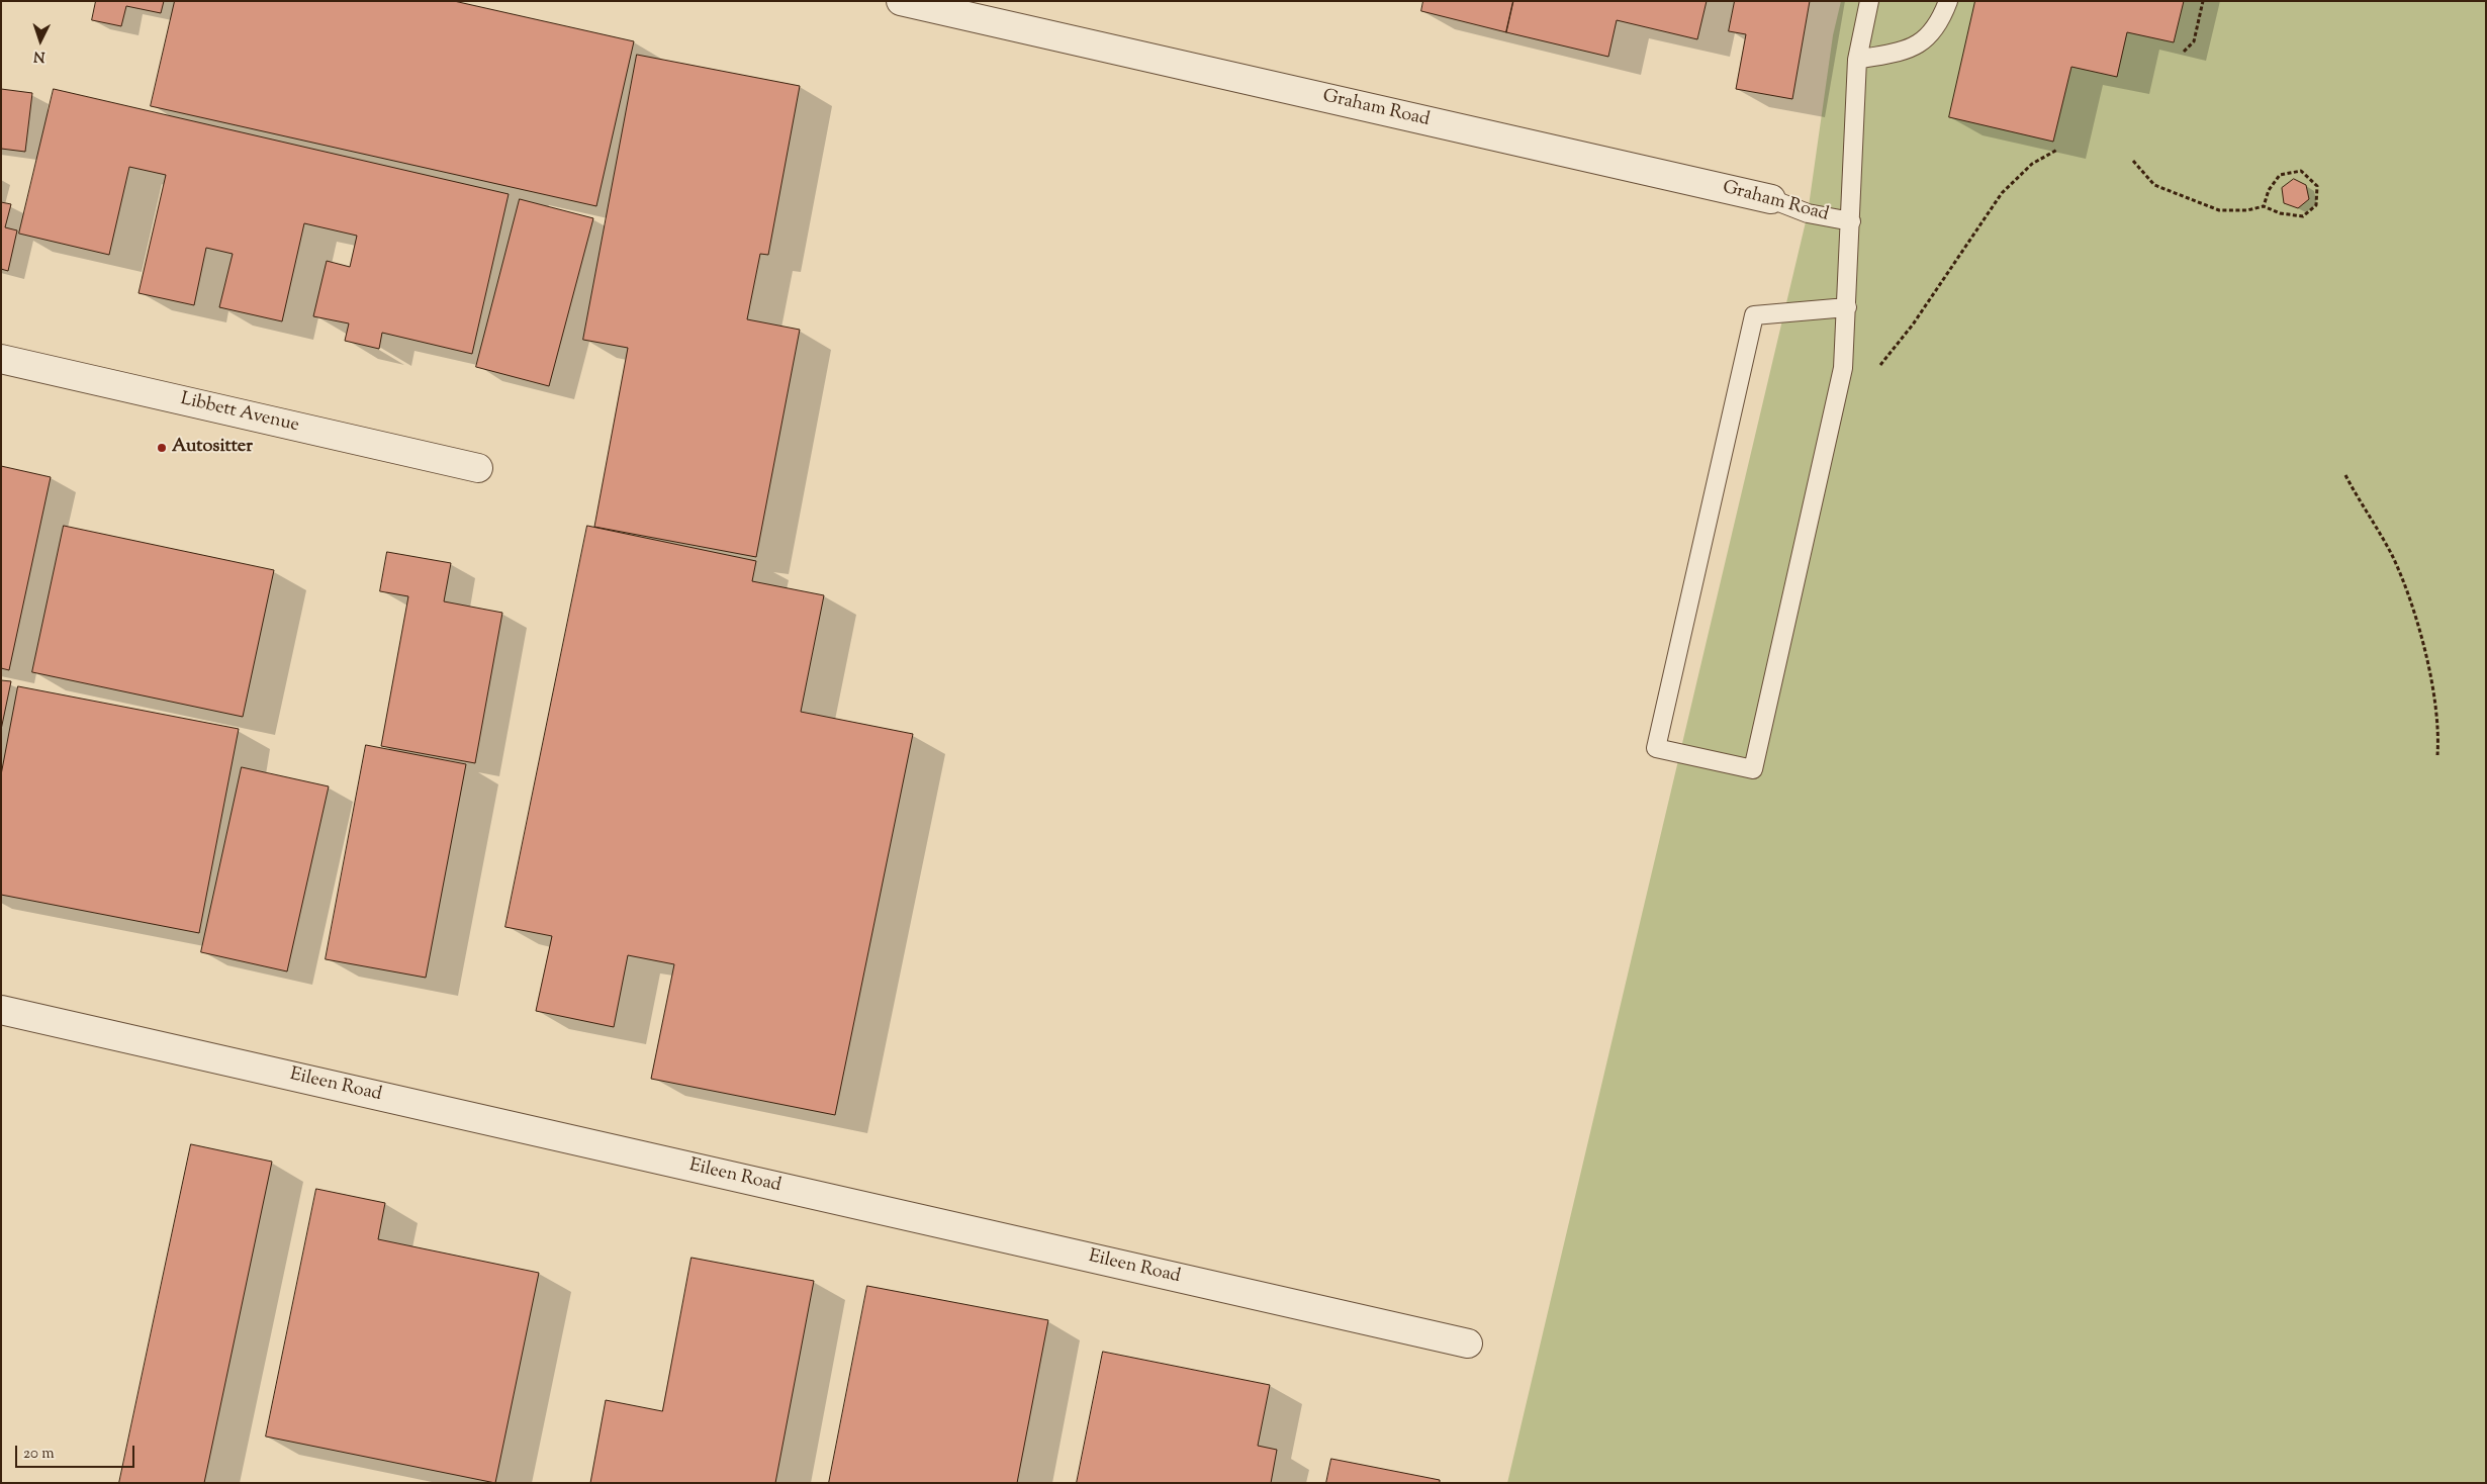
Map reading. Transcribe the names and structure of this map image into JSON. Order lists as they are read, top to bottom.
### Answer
{
  "streets": {
    "street": ["Graham Road", "Libbett Avenue", "Eileen Road"]
  },
  "places": ["Autositter"],
  "scale_bar": "20 m",
  "north": "bottom"
}
